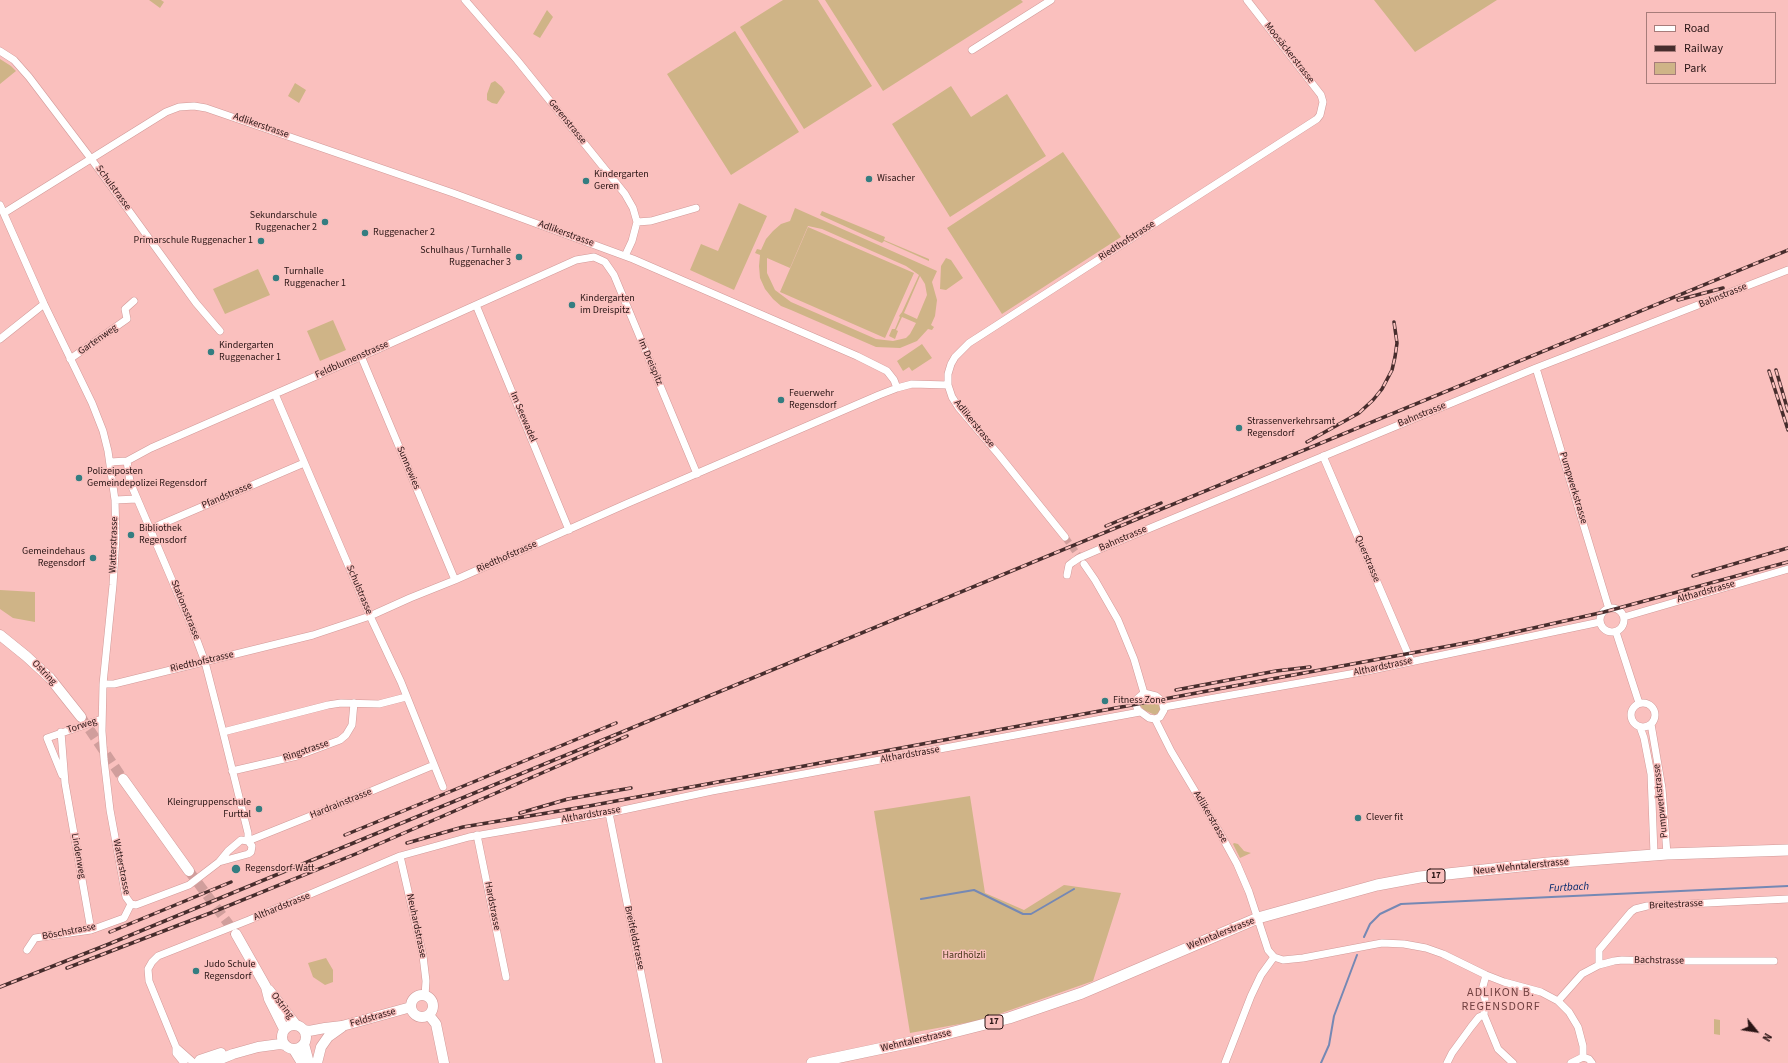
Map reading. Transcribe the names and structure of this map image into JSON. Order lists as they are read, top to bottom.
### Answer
{
  "streets": {
    "main road": [
      "Ostring",
      "Neue Wehntalerstrasse",
      "17",
      "Wehntalerstrasse",
      "Feldstrasse"
    ],
    "street": [
      "Moosäckerstrasse",
      "Gerenstrasse",
      "Adlikerstrasse",
      "Schulstrasse",
      "Riedthofstrasse",
      "Bahnstrasse",
      "Gartenweg",
      "Feldblumenstrasse",
      "Im Dreispitz",
      "Im Seewadel",
      "Sunnewies",
      "Pumpwerkstrasse",
      "Pfandstrasse",
      "Watterstrasse",
      "Querstrasse",
      "Althardstrasse",
      "Stationsstrasse",
      "Torweg",
      "Ringstrasse",
      "Hardrainstrasse",
      "Lindenweg",
      "Breitestrasse",
      "Hardstrasse",
      "Neuhardstrasse",
      "Böschstrasse",
      "Breitfeldstrasse",
      "Bachstrasse"
    ]
  },
  "crossings": [
    ["Moosäckerstrasse", "Riedthofstrasse"],
    ["Gerenstrasse", "Adlikerstrasse"],
    ["Adlikerstrasse", "Schulstrasse"],
    ["Adlikerstrasse", "Riedthofstrasse"],
    ["Adlikerstrasse", "Watterstrasse"],
    ["Adlikerstrasse", "Althardstrasse"],
    ["Adlikerstrasse", "Neue Wehntalerstrasse"],
    ["Adlikerstrasse", "Wehntalerstrasse"],
    ["Schulstrasse", "Riedthofstrasse"],
    ["Schulstrasse", "Feldblumenstrasse"],
    ["Schulstrasse", "Pfandstrasse"],
    ["Schulstrasse", "Hardrainstrasse"],
    ["Riedthofstrasse", "Im Dreispitz"],
    ["Riedthofstrasse", "Im Seewadel"],
    ["Riedthofstrasse", "Sunnewies"],
    ["Riedthofstrasse", "Watterstrasse"],
    ["Riedthofstrasse", "Stationsstrasse"],
    ["Bahnstrasse", "Pumpwerkstrasse"],
    ["Bahnstrasse", "Querstrasse"],
    ["Gartenweg", "Watterstrasse"],
    ["Feldblumenstrasse", "Im Dreispitz"],
    ["Feldblumenstrasse", "Im Seewadel"],
    ["Feldblumenstrasse", "Sunnewies"],
    ["Feldblumenstrasse", "Watterstrasse"],
    ["Feldblumenstrasse", "Stationsstrasse"],
    ["Pumpwerkstrasse", "Althardstrasse"],
    ["Pumpwerkstrasse", "Neue Wehntalerstrasse"],
    ["Pfandstrasse", "Stationsstrasse"],
    ["Watterstrasse", "Torweg"],
    ["Watterstrasse", "Hardrainstrasse"],
    ["Watterstrasse", "Böschstrasse"],
    ["Querstrasse", "Althardstrasse"],
    ["Althardstrasse", "Hardstrasse"],
    ["Althardstrasse", "Neuhardstrasse"],
    ["Althardstrasse", "Breitfeldstrasse"],
    ["Stationsstrasse", "Ringstrasse"],
    ["Stationsstrasse", "Hardrainstrasse"],
    ["Ostring", "Feldstrasse"],
    ["Torweg", "Lindenweg"],
    ["Hardrainstrasse", "Böschstrasse"],
    ["Lindenweg", "Böschstrasse"],
    ["Neue Wehntalerstrasse", "Wehntalerstrasse"],
    ["Breitestrasse", "Bachstrasse"],
    ["Neuhardstrasse", "Feldstrasse"]
  ],
  "districts": ["ADLIKON B. REGENSDORF"],
  "water": ["Furtbach"],
  "parks": ["Hardhölzli"],
  "places": [
    "Wisacher",
    "Kindergarten Geren",
    "Sekundarschule Ruggenacher 2",
    "Ruggenacher 2",
    "Primarschule Ruggenacher 1",
    "Schulhaus / Turnhalle Ruggenacher 3",
    "Turnhalle Ruggenacher 1",
    "Kindergarten im Dreispitz",
    "Kindergarten Ruggenacher 1",
    "Feuerwehr Regensdorf",
    "Strassenverkehrsamt Regensdorf",
    "Polizeiposten Gemeindepolizei Regensdorf",
    "Bibliothek Regensdorf",
    "Gemeindehaus Regensdorf",
    "Fitness Zone",
    "Kleingruppenschule Furttal",
    "Clever fit",
    "Regensdorf-Watt",
    "Judo Schule Regensdorf"
  ],
  "legend": ["Road", "Railway", "Park"],
  "north": "bottom right"
}
